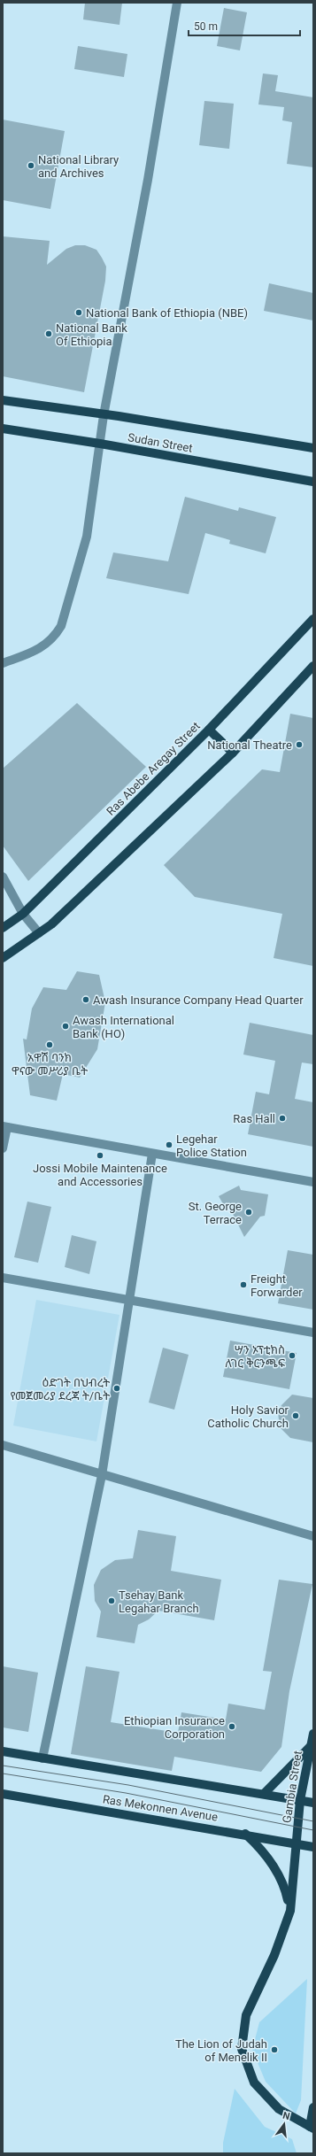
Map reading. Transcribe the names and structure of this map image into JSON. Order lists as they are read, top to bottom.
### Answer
{
  "streets": {
    "main road": [
      "Sudan Street",
      "Ras Abebe Aregay Street",
      "Gambia Street",
      "Ras Mekonnen Avenue"
    ]
  },
  "crossings": [
    ["Gambia Street", "Ras Mekonnen Avenue"]
  ],
  "places": [
    "National Library and Archives",
    "National Bank of Ethiopia (NBE)",
    "National Bank Of Ethiopia",
    "National Theatre",
    "Awash Insurance Company Head Quarter",
    "Awash International Bank (HO)",
    "አዋሽ ባንክ ዋናው መሥሪያ ቤት",
    "Ras Hall",
    "Legehar Police Station",
    "Jossi Mobile Maintenance and Accessories",
    "St. George Terrace",
    "Freight Forwarder",
    "ሣን ኦፕቲክስ ለገር ቅርንጫፍ",
    "ዕድገት በህብረት የመጀመሪያ ደረጃ ት/ቤት",
    "Holy Savior Catholic Church",
    "Tsehay Bank Legahar Branch",
    "Ethiopian Insurance Corporation",
    "The Lion of Judah of Menelik II"
  ],
  "scale_bar": "50 m",
  "north": "top"
}
